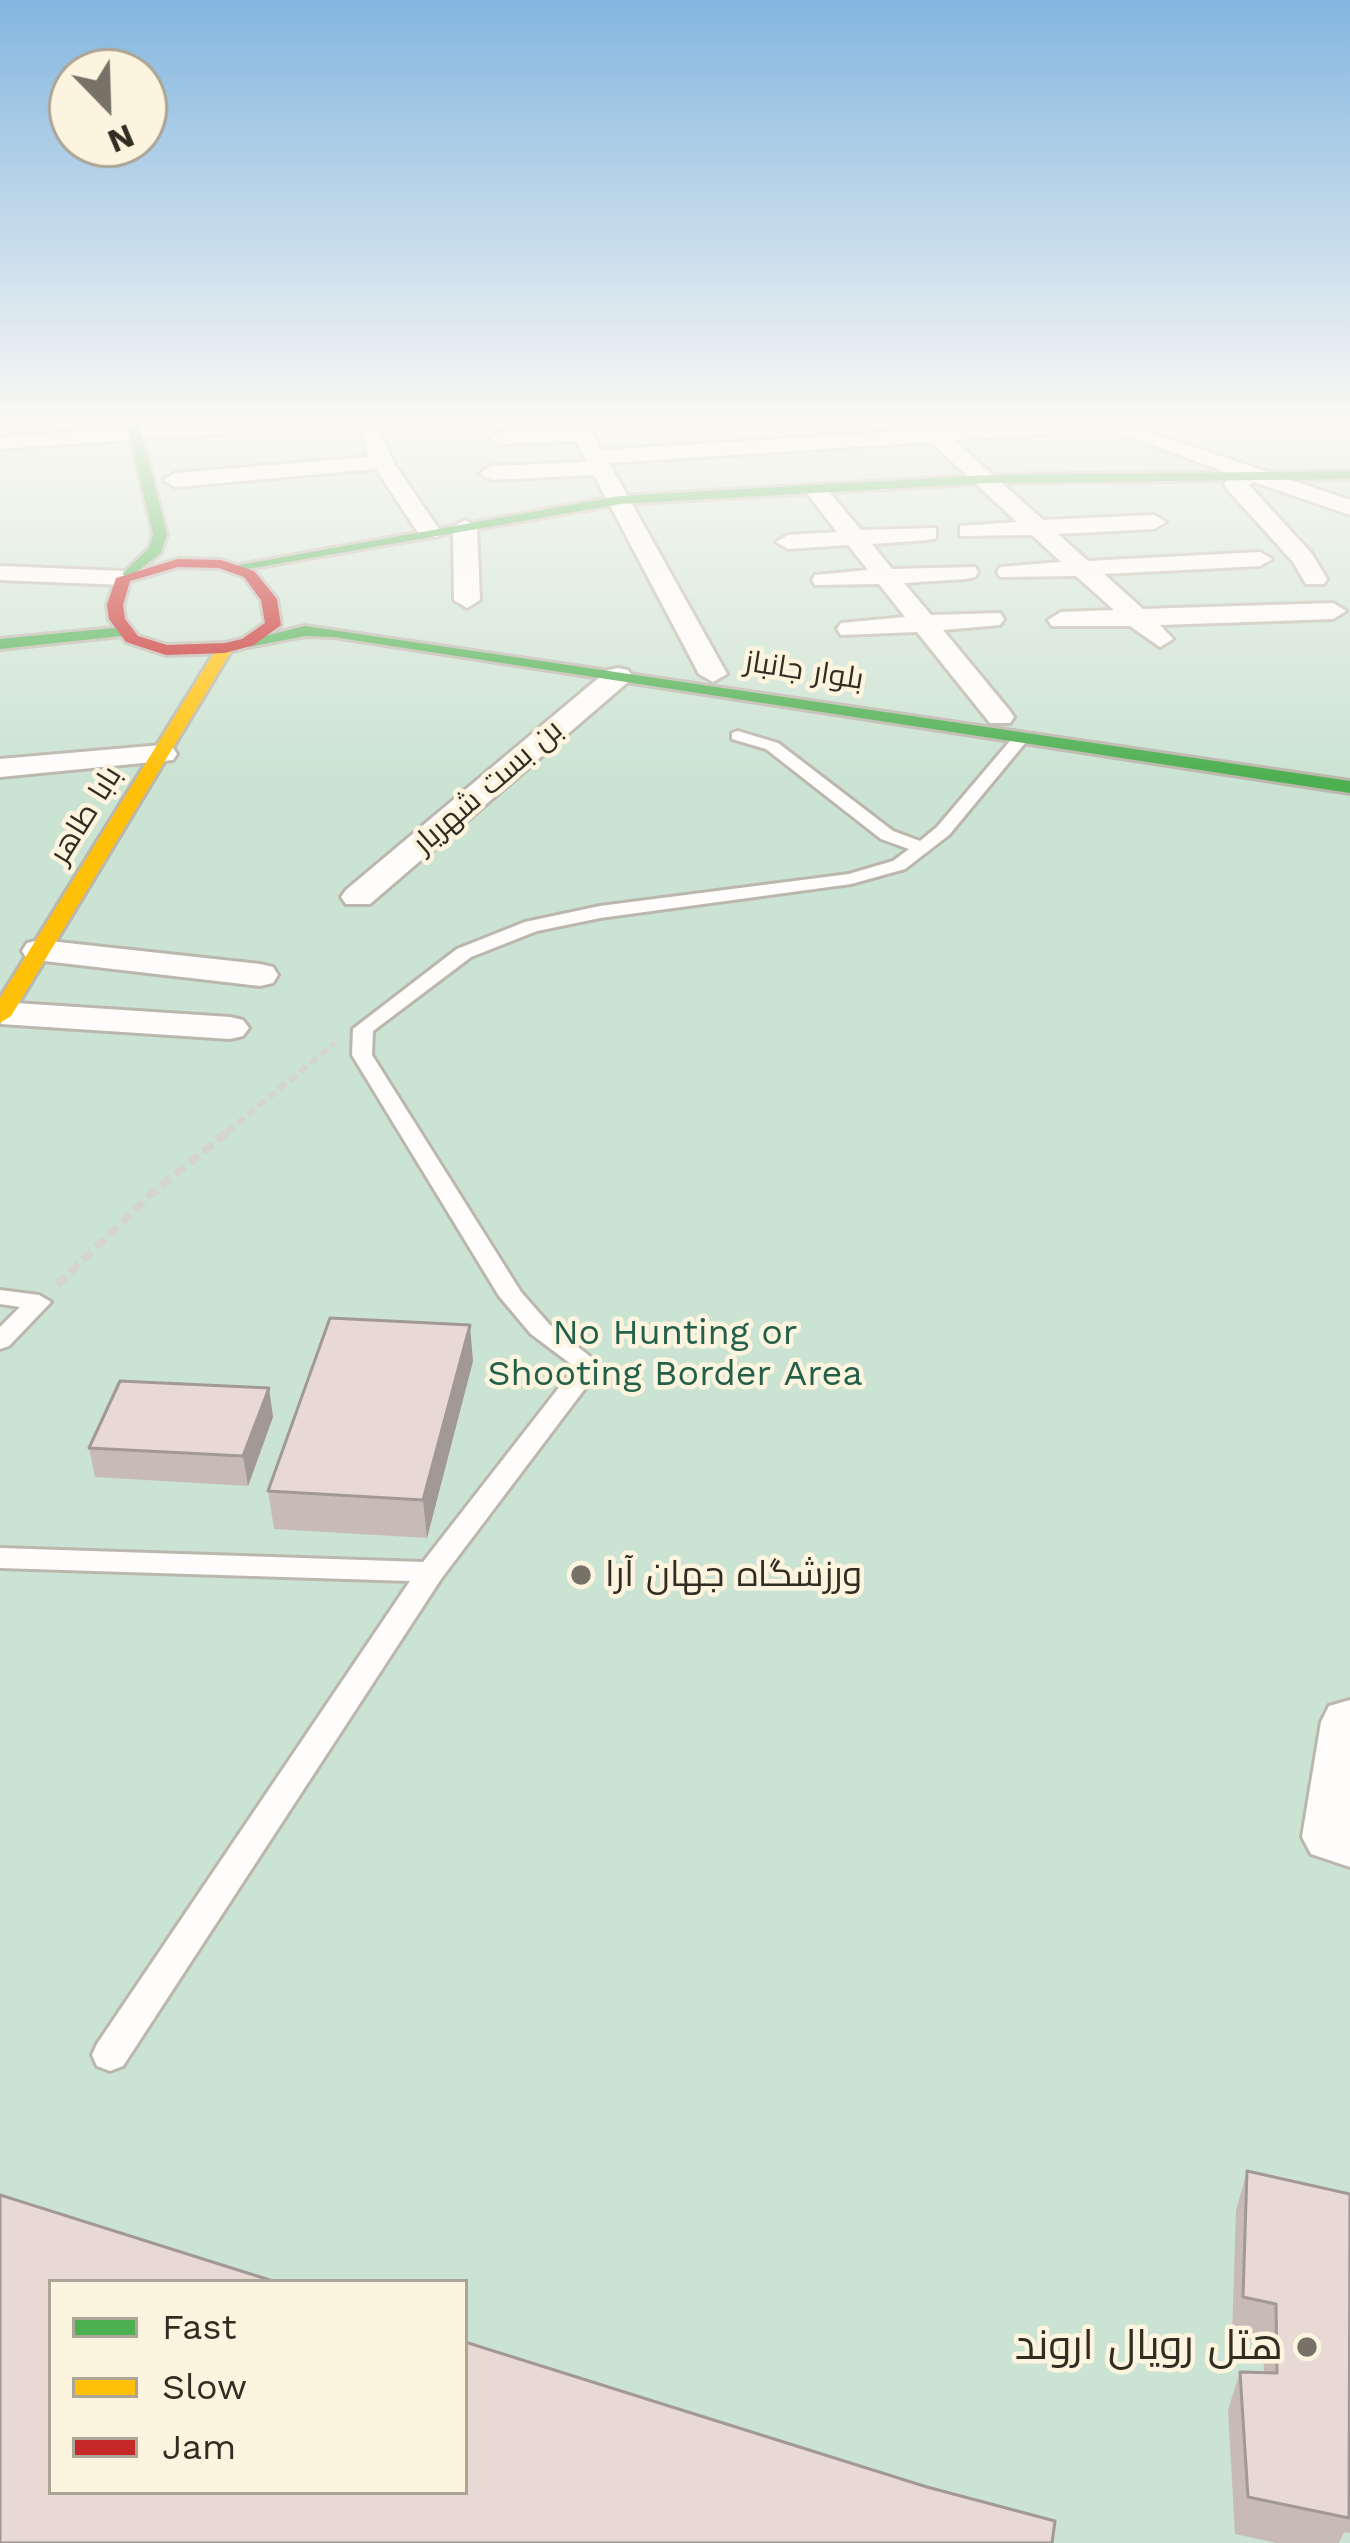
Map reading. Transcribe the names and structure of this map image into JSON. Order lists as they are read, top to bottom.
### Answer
{
  "streets": {
    "main road": ["بلوار جانباز", "بابا طاهر"],
    "street": ["بن بست شهریار"]
  },
  "crossings": [
    ["بلوار جانباز", "بن بست شهریار"],
    ["بلوار جانباز", "بابا طاهر"]
  ],
  "parks": ["No Hunting or Shooting Border Area"],
  "places": ["ورزشگاه جهان آرا", "هتل رویال اروند"],
  "legend": ["Fast", "Slow", "Jam"],
  "north": "bottom right"
}
